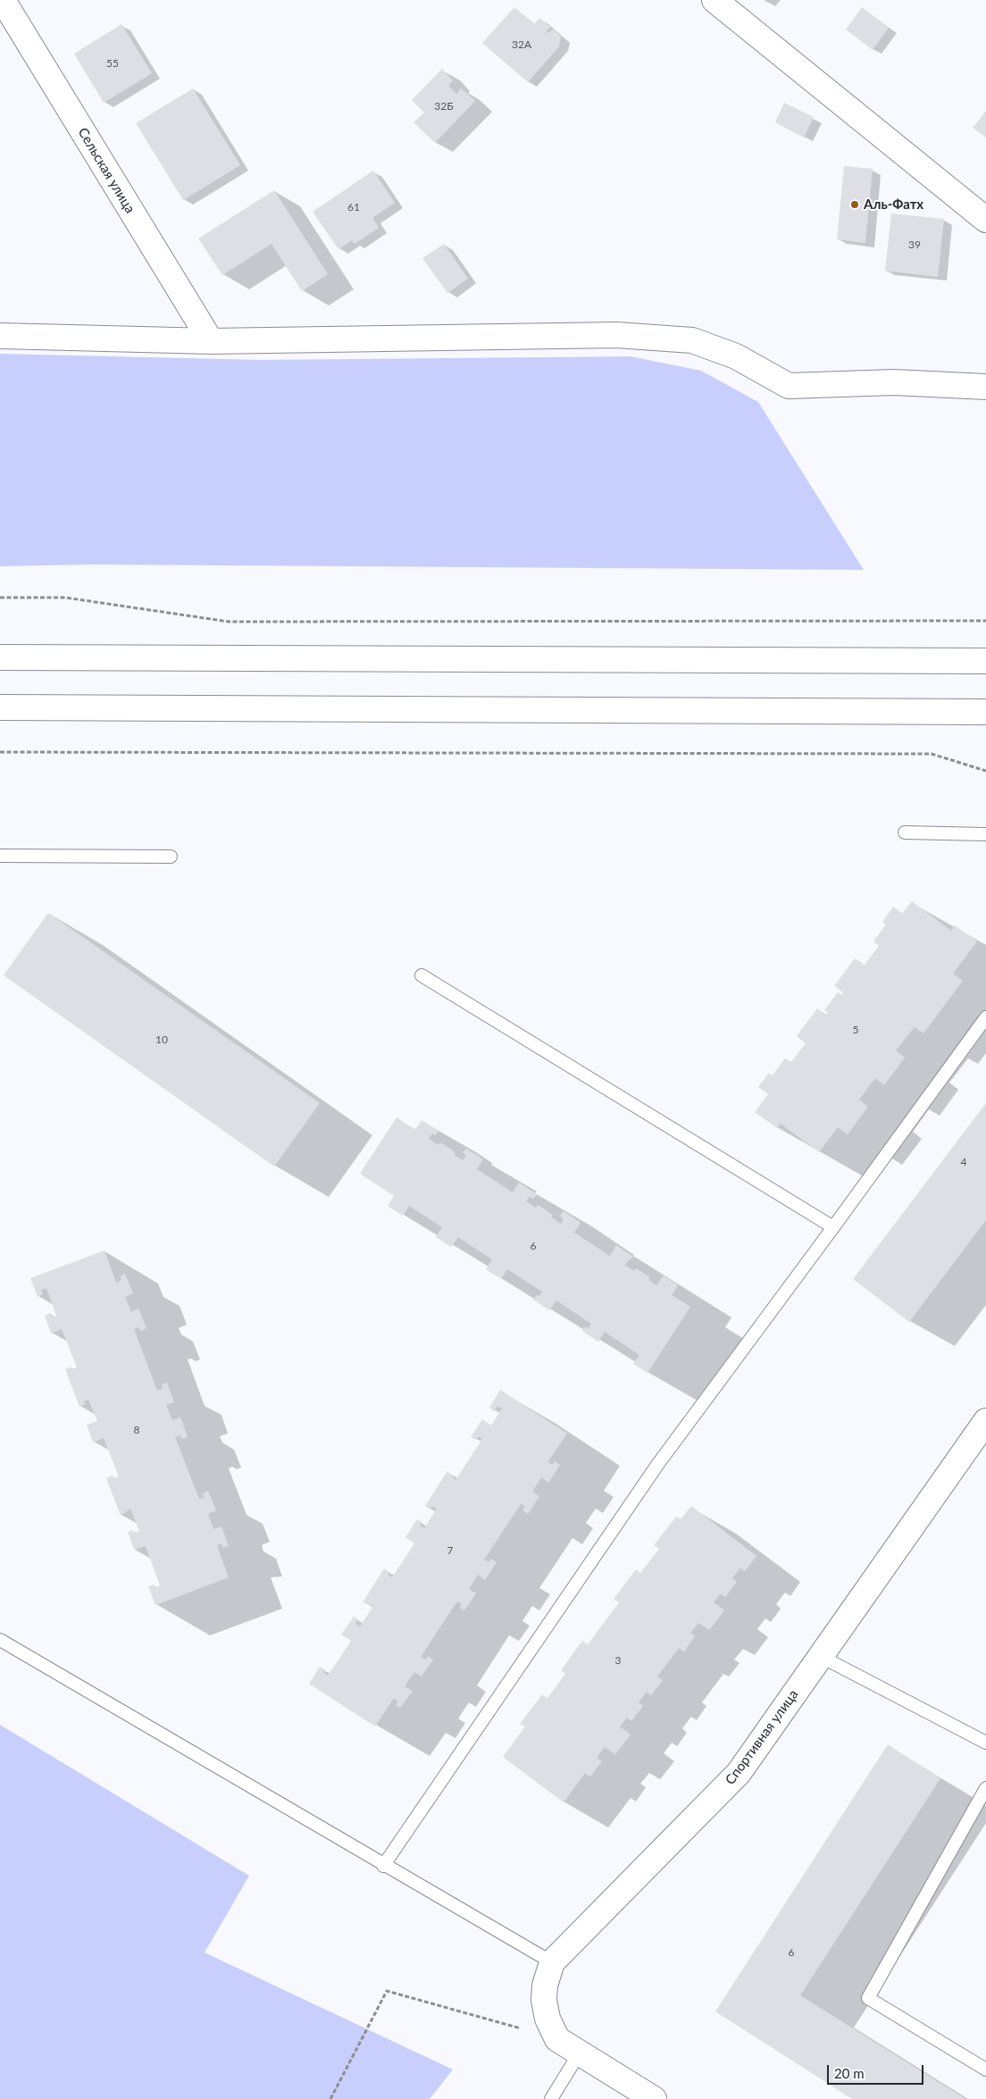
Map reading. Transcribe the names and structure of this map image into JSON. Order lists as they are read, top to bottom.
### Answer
{
  "streets": {
    "street": ["Сельская улица", "Спортивная улица"]
  },
  "places": ["Аль-Фатх"],
  "house_numbers": [
    "32А",
    "55",
    "32Б",
    "61",
    "39",
    "5",
    "10",
    "4",
    "6",
    "8",
    "7",
    "3",
    "6"
  ],
  "scale_bar": "20 m"
}
